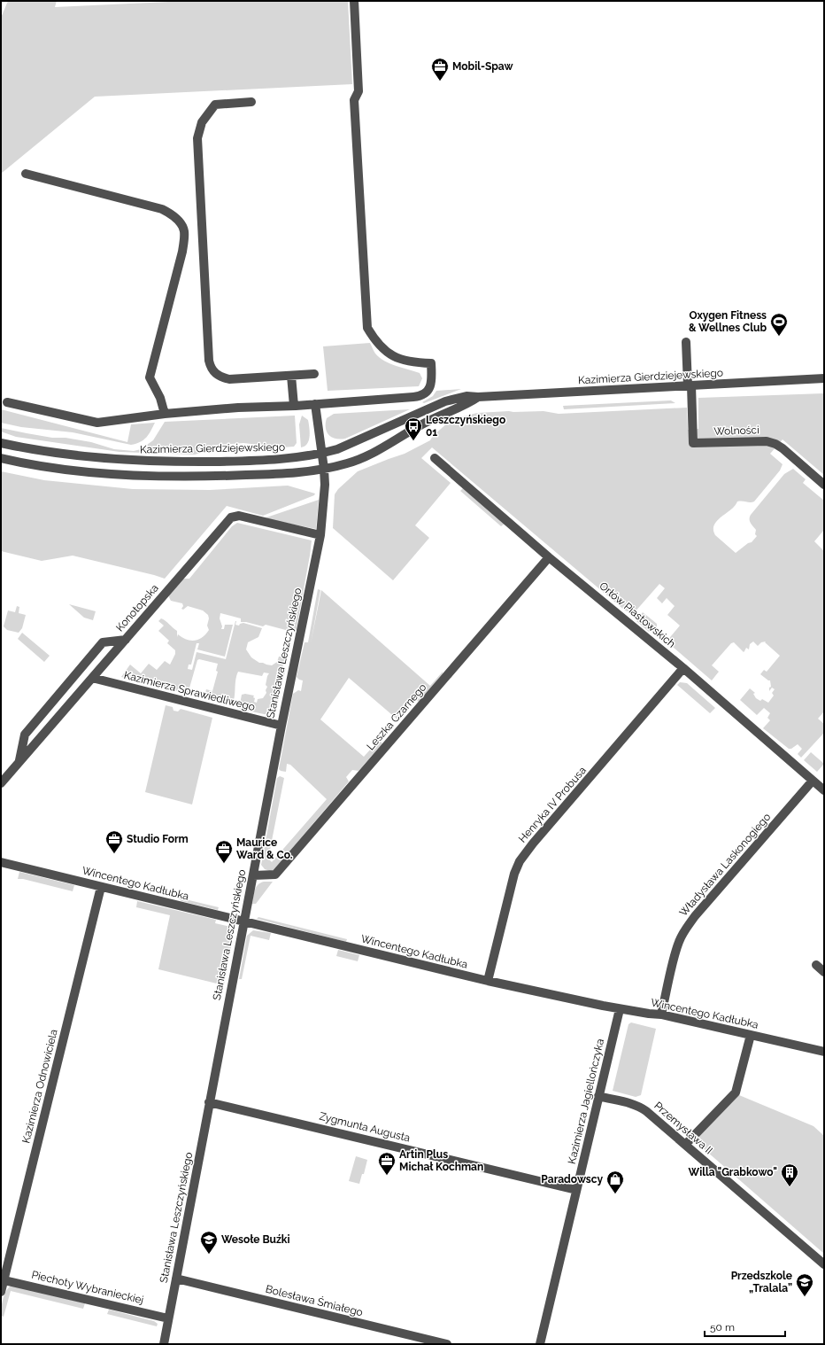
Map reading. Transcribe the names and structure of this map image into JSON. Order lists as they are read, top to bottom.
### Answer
{
  "streets": {
    "street": [
      "Kazimierza Gierdziejewskiego",
      "Wolności",
      "Konotopska",
      "Orłów Piastowskich",
      "Stanisława Leszczyńskiego",
      "Kazimierza Sprawiedliwego",
      "Leszka Czarnego",
      "Henryka IV Probusa",
      "Władysława Laskonogiego",
      "Wincentego Kadłubka",
      "Kazimierza Odnowiciela",
      "Kazimierza Jagiellończyka",
      "Zygmunta Augusta",
      "Przemysława II",
      "Piechoty Wybranieckiej",
      "Bolesława Śmiałego"
    ]
  },
  "crossings": [
    ["Kazimierza Gierdziejewskiego", "Wolności"],
    ["Kazimierza Gierdziejewskiego", "Stanisława Leszczyńskiego"],
    ["Konotopska", "Stanisława Leszczyńskiego"],
    ["Konotopska", "Kazimierza Sprawiedliwego"],
    ["Orłów Piastowskich", "Leszka Czarnego"],
    ["Orłów Piastowskich", "Henryka IV Probusa"],
    ["Orłów Piastowskich", "Władysława Laskonogiego"],
    ["Stanisława Leszczyńskiego", "Kazimierza Sprawiedliwego"],
    ["Stanisława Leszczyńskiego", "Leszka Czarnego"],
    ["Stanisława Leszczyńskiego", "Wincentego Kadłubka"],
    ["Stanisława Leszczyńskiego", "Zygmunta Augusta"],
    ["Stanisława Leszczyńskiego", "Piechoty Wybranieckiej"],
    ["Stanisława Leszczyńskiego", "Bolesława Śmiałego"],
    ["Henryka IV Probusa", "Wincentego Kadłubka"],
    ["Władysława Laskonogiego", "Wincentego Kadłubka"],
    ["Wincentego Kadłubka", "Kazimierza Odnowiciela"],
    ["Wincentego Kadłubka", "Kazimierza Jagiellończyka"],
    ["Kazimierza Odnowiciela", "Piechoty Wybranieckiej"],
    ["Kazimierza Jagiellończyka", "Zygmunta Augusta"],
    ["Kazimierza Jagiellończyka", "Przemysława II"]
  ],
  "places": {
    "office": [
      "Mobil-Spaw",
      "Studio Form",
      "Maurice Ward & Co.",
      "Artin Plus Michał Kochman"
    ],
    "sports": ["Oxygen Fitness & Wellnes Club"],
    "bus stop": ["Leszczyńskiego 01"],
    "building": ["Willa \"Grabkowo\""],
    "shop": ["Paradowscy"],
    "school or university": ["Wesołe Buźki", "Przedszkole „Tralala”"]
  },
  "scale_bar": "50 m"
}
